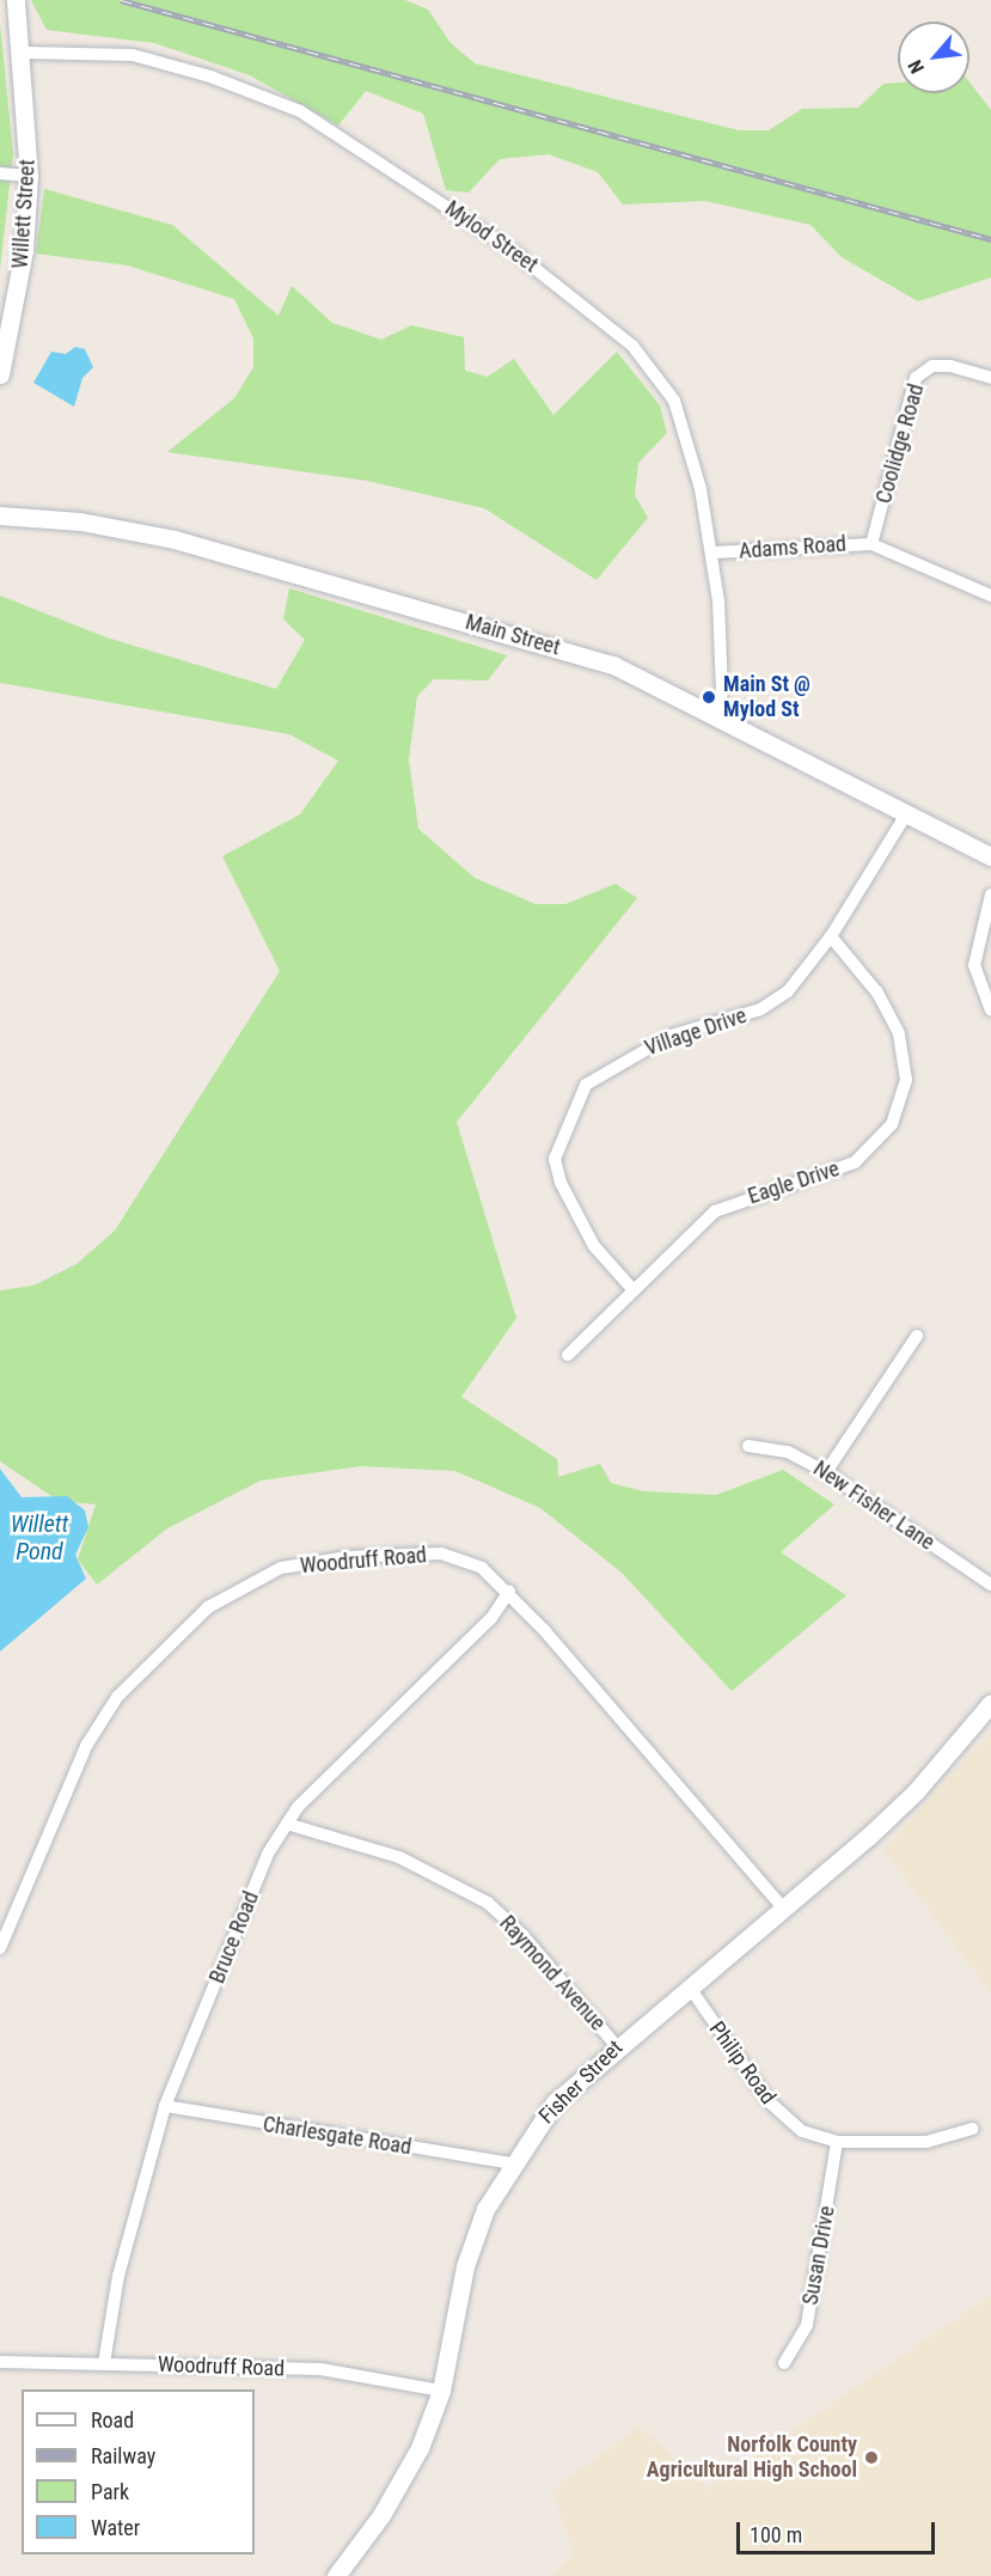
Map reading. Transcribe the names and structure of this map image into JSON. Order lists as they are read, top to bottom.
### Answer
{
  "streets": {
    "main road": ["Willett Street", "Main Street", "Fisher Street"],
    "street": [
      "Mylod Street",
      "Coolidge Road",
      "Adams Road",
      "Village Drive",
      "Eagle Drive",
      "New Fisher Lane",
      "Woodruff Road",
      "Bruce Road",
      "Raymond Avenue",
      "Philip Road",
      "Charlesgate Road",
      "Susan Drive"
    ]
  },
  "crossings": [
    ["Willett Street", "Mylod Street"],
    ["Mylod Street", "Adams Road"],
    ["Mylod Street", "Main Street"],
    ["Coolidge Road", "Adams Road"],
    ["Main Street", "Village Drive"],
    ["Village Drive", "Eagle Drive"],
    ["Woodruff Road", "Bruce Road"],
    ["Woodruff Road", "Fisher Street"],
    ["Bruce Road", "Raymond Avenue"],
    ["Bruce Road", "Charlesgate Road"],
    ["Raymond Avenue", "Fisher Street"],
    ["Philip Road", "Fisher Street"],
    ["Philip Road", "Susan Drive"],
    ["Fisher Street", "Charlesgate Road"]
  ],
  "water": ["Willett Pond"],
  "places": ["Main St @ Mylod St", "Norfolk County Agricultural High School"],
  "legend": [
    "Road",
    "Railway",
    "Park",
    "Water"
  ],
  "scale_bar": "100 m",
  "north": "bottom left"
}
